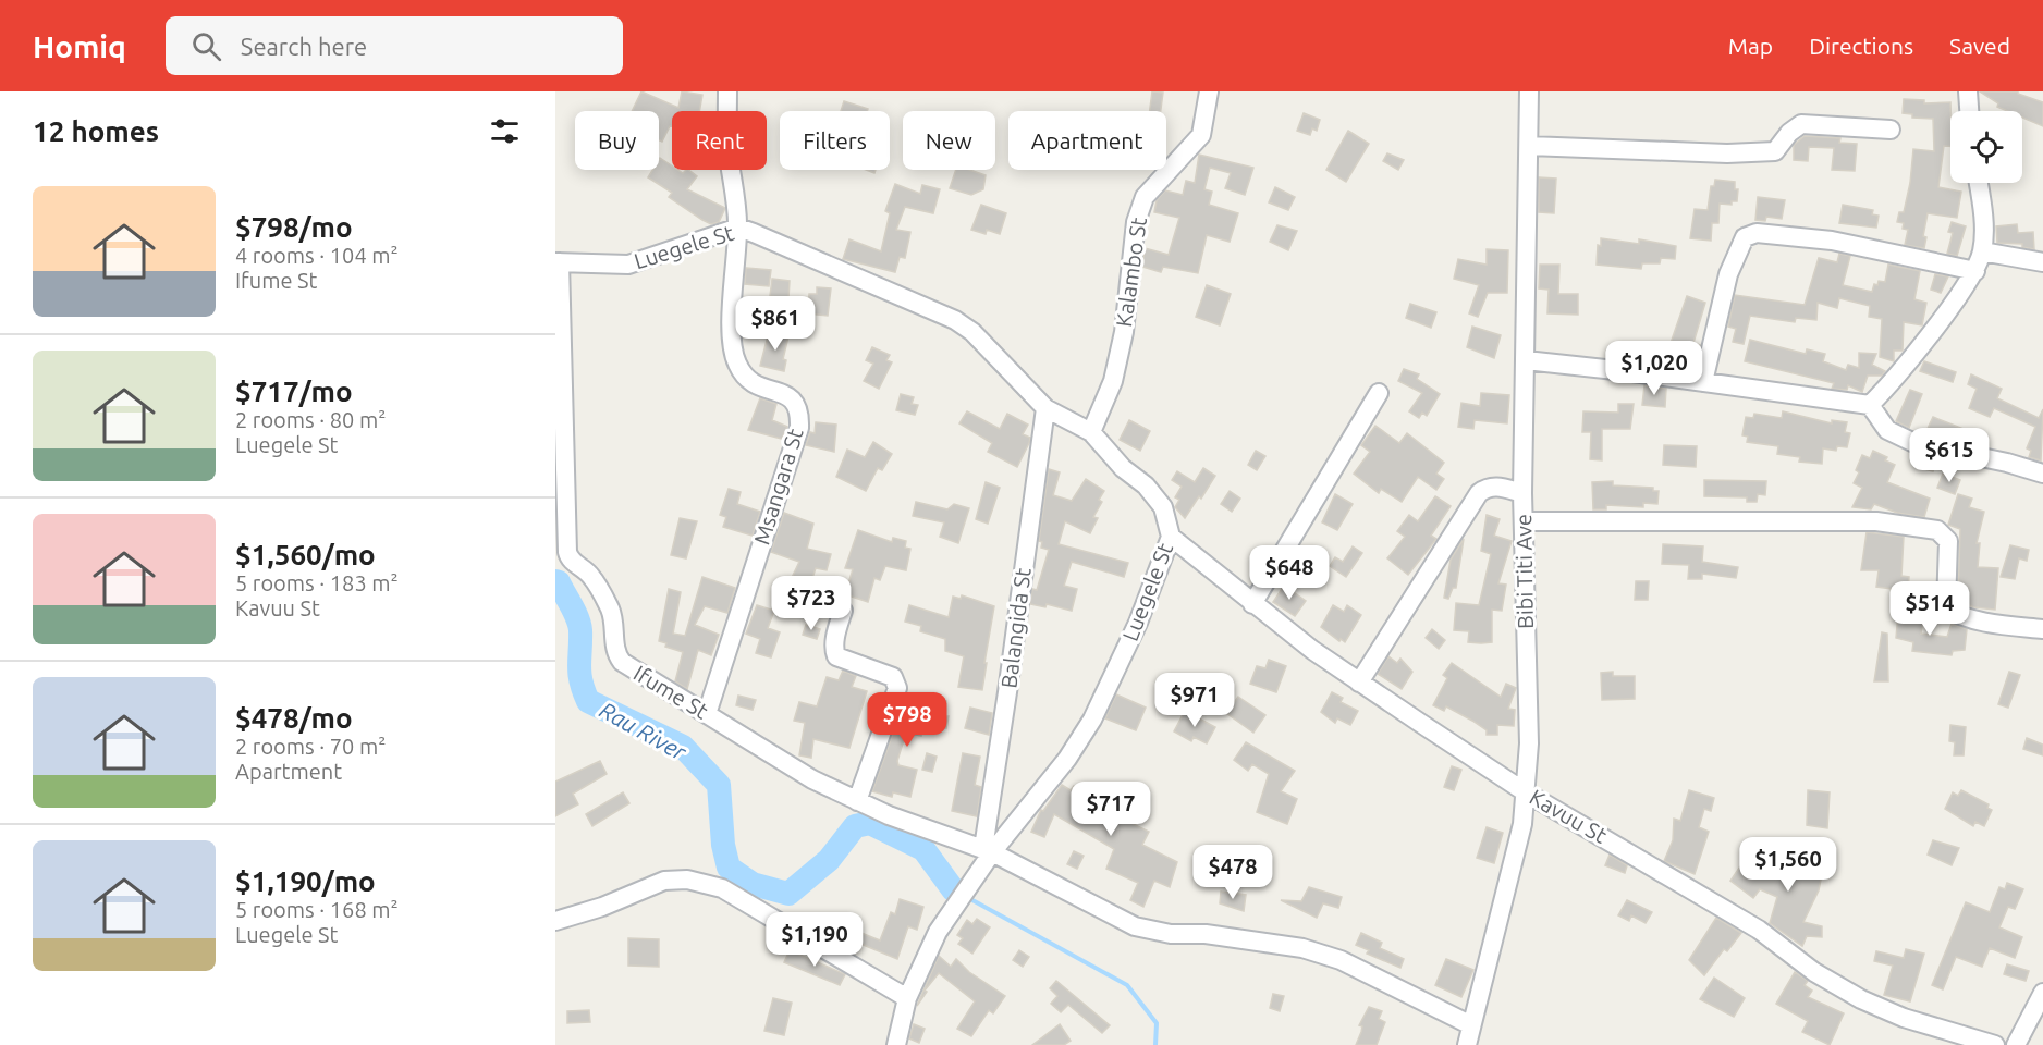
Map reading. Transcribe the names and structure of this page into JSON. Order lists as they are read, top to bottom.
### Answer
{
  "streets": {
    "street": [
      "Luegele St",
      "Kalambo St",
      "Msangara St",
      "Bibi Titi Ave",
      "Balangida St",
      "Ifume St",
      "Kavuu St"
    ]
  },
  "crossings": [
    ["Luegele St", "Kalambo St"],
    ["Luegele St", "Msangara St"],
    ["Luegele St", "Balangida St"],
    ["Luegele St", "Ifume St"],
    ["Luegele St", "Kavuu St"],
    ["Msangara St", "Ifume St"],
    ["Bibi Titi Ave", "Ifume St"],
    ["Bibi Titi Ave", "Kavuu St"],
    ["Balangida St", "Ifume St"]
  ],
  "water": ["Rau River"],
  "page": {
    "header": "Homiq",
    "search": "Search here",
    "nav": ["Map", "Directions", "Saved"],
    "heading": "12 homes",
    "chip": [
      "Buy",
      "Rent",
      "Filters",
      "New",
      "Apartment"
    ],
    "list": [
      {
        "name": "$798/mo",
        "note": "4 rooms · 104 m² · Ifume St"
      },
      {
        "name": "$717/mo",
        "note": "2 rooms · 80 m² · Luegele St"
      },
      {
        "name": "$1,560/mo",
        "note": "5 rooms · 183 m² · Kavuu St"
      },
      {
        "name": "$478/mo",
        "note": "2 rooms · 70 m² · Apartment"
      },
      {
        "name": "$1,190/mo",
        "note": "5 rooms · 168 m² · Luegele St"
      }
    ],
    "price": [
      "$861",
      "$1,020",
      "$615",
      "$648",
      "$723",
      "$514",
      "$971",
      "$798",
      "$717",
      "$1,560",
      "$478",
      "$1,190"
    ]
  }
}
